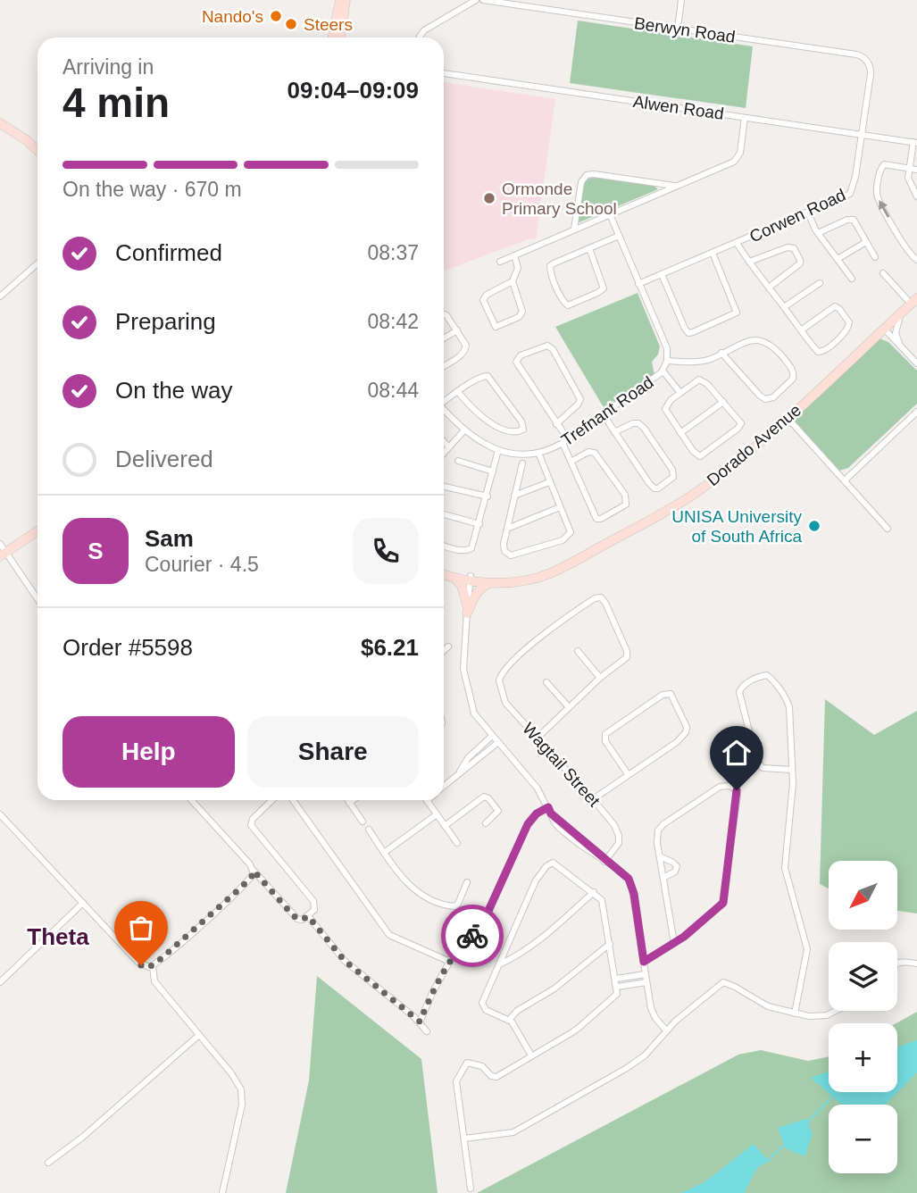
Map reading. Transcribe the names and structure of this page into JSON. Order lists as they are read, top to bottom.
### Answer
{
  "streets": {
    "street": [
      "Berwyn Road",
      "Alwen Road",
      "Corwen Road",
      "Trefnant Road",
      "Dorado Avenue",
      "Wagtail Street"
    ]
  },
  "crossings": [
    ["Berwyn Road", "Corwen Road"],
    ["Alwen Road", "Corwen Road"],
    ["Corwen Road", "Trefnant Road"]
  ],
  "districts": ["Theta"],
  "places": [
    "Nando's",
    "Steers",
    "Ormonde Primary School",
    "UNISA University of South Africa"
  ],
  "north": "bottom left",
  "page": {
    "heading": ["4 min", "Arriving in", "09:04–09:09"],
    "panel": [
      "Sam",
      "Courier · 4.5",
      "Order #5598",
      "$6.21"
    ],
    "bar": "On the way · 670 m",
    "list": [
      ["Confirmed", "08:37"],
      ["Preparing", "08:42"],
      ["On the way", "08:44"],
      "Delivered"
    ],
    "round": "S",
    "buttons": ["Help", "Share"],
    "map_buttons": ["+", "−"]
  }
}
